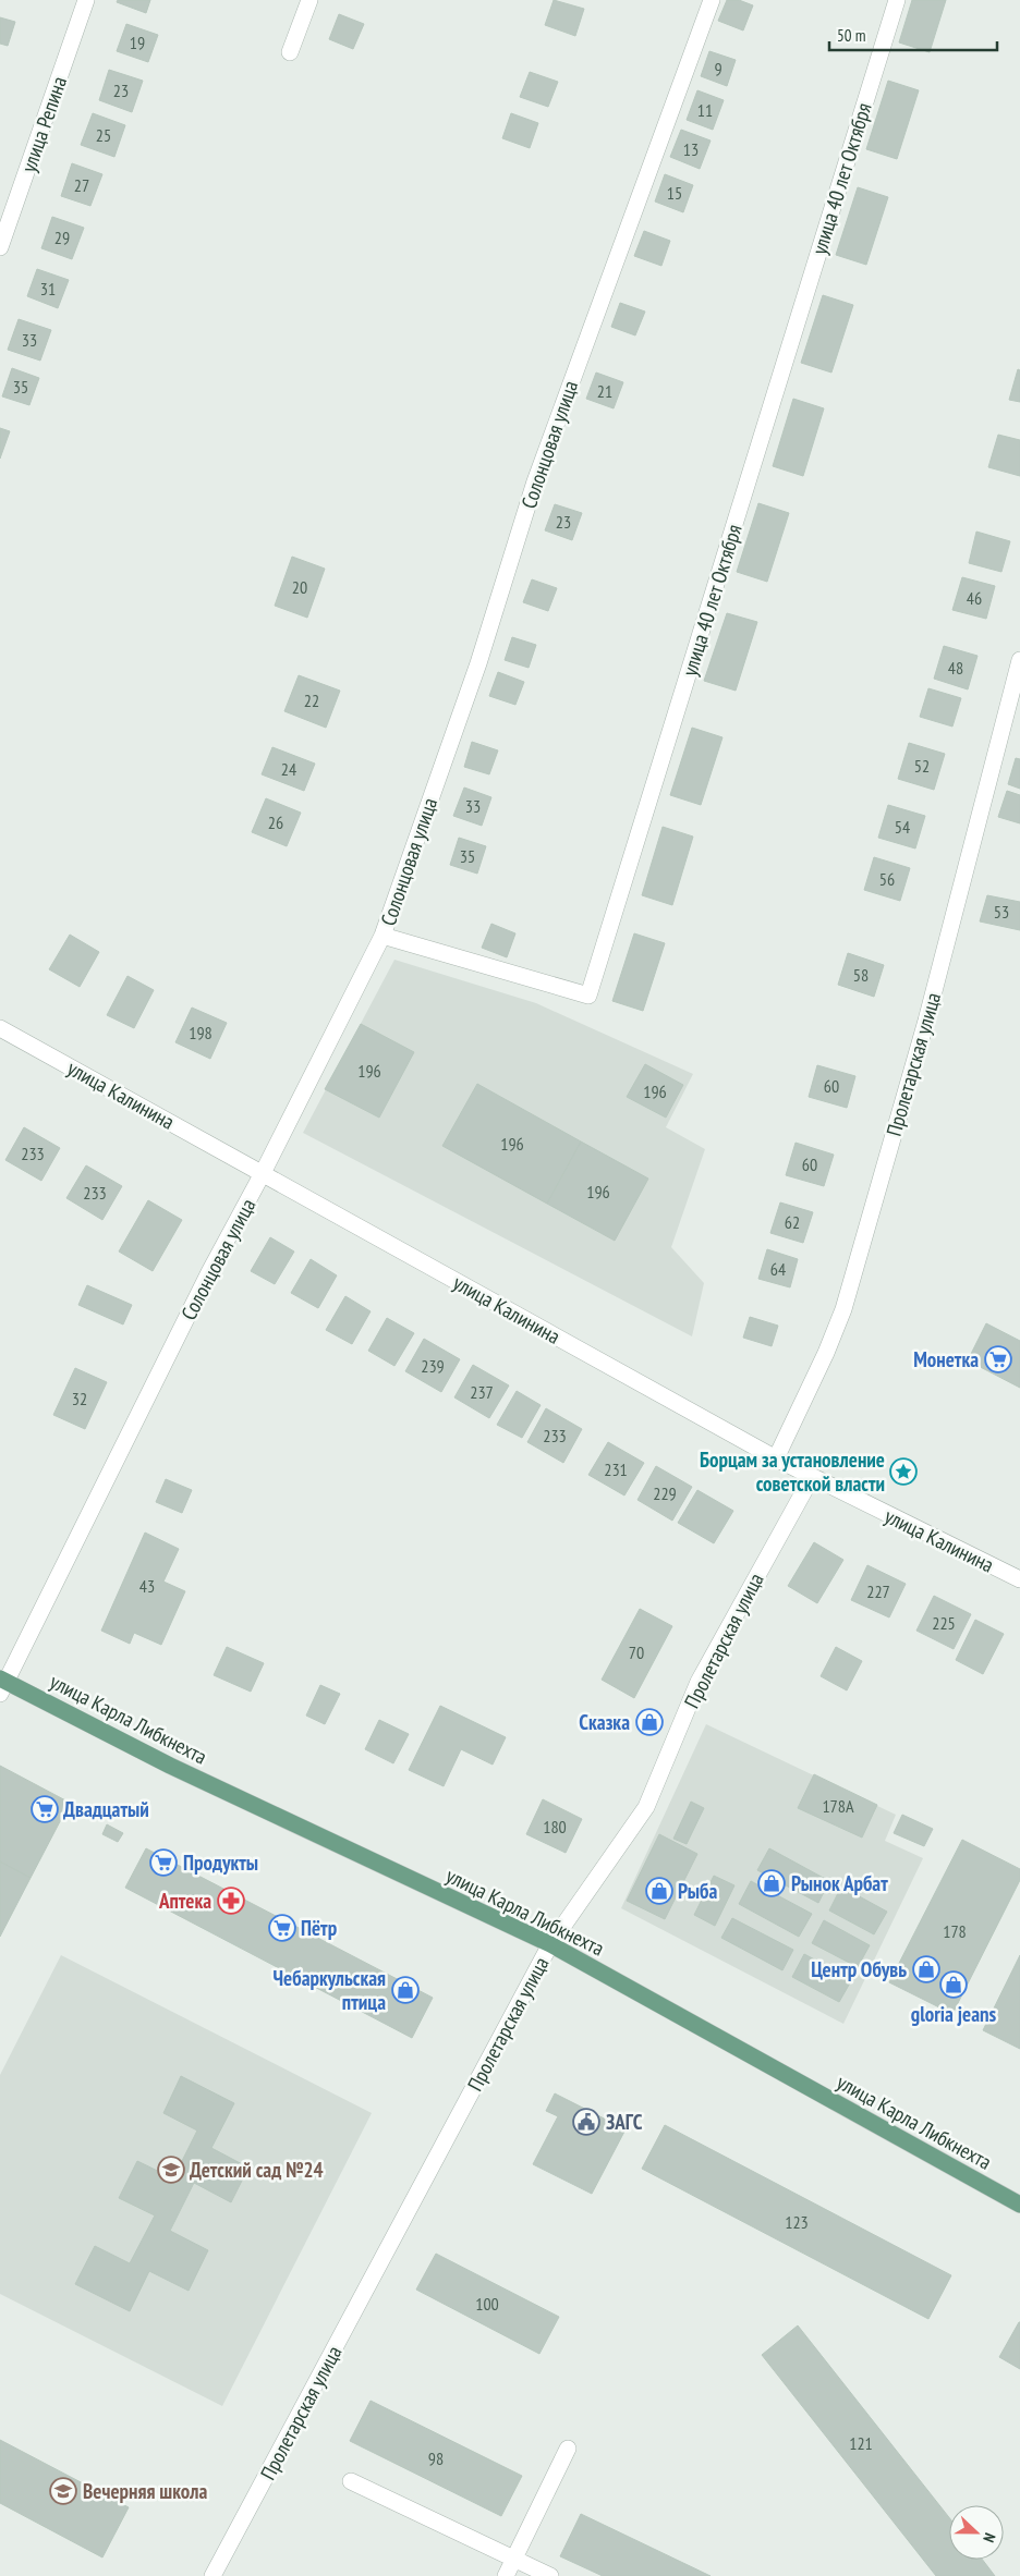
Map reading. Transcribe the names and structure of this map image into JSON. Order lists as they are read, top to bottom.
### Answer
{
  "streets": {
    "main road": ["улица Карла Либкнехта"],
    "street": [
      "улица Репина",
      "улица 40 лет Октября",
      "Солонцовая улица",
      "Пролетарская улица",
      "улица Калинина"
    ]
  },
  "crossings": [
    ["улица 40 лет Октября", "Солонцовая улица"],
    ["Солонцовая улица", "улица Калинина"],
    ["Солонцовая улица", "улица Карла Либкнехта"],
    ["Пролетарская улица", "улица Калинина"],
    ["Пролетарская улица", "улица Карла Либкнехта"]
  ],
  "places": {
    "supermarket": [
      "Монетка",
      "Двадцатый",
      "Продукты",
      "Пётр"
    ],
    "place": ["Борцам за установление советской власти"],
    "shop": [
      "Сказка",
      "Рынок Арбат",
      "Рыба",
      "Центр Обувь",
      "gloria jeans",
      "Чебаркульская птица"
    ],
    "pharmacy": ["Аптека"],
    "public building": ["ЗАГС"],
    "school or university": ["Детский сад №24", "Вечерняя школа"]
  },
  "house_numbers": [
    "19",
    "9",
    "23",
    "11",
    "25",
    "13",
    "27",
    "15",
    "29",
    "31",
    "33",
    "35",
    "21",
    "23",
    "20",
    "46",
    "48",
    "22",
    "52",
    "24",
    "33",
    "26",
    "54",
    "35",
    "56",
    "53",
    "58",
    "198",
    "196",
    "60",
    "196",
    "196",
    "233",
    "60",
    "196",
    "233",
    "62",
    "64",
    "239",
    "237",
    "32",
    "233",
    "231",
    "229",
    "43",
    "227",
    "225",
    "70",
    "178А",
    "180",
    "178",
    "123",
    "100",
    "121",
    "98"
  ],
  "scale_bar": "50 m",
  "north": "right"
}
